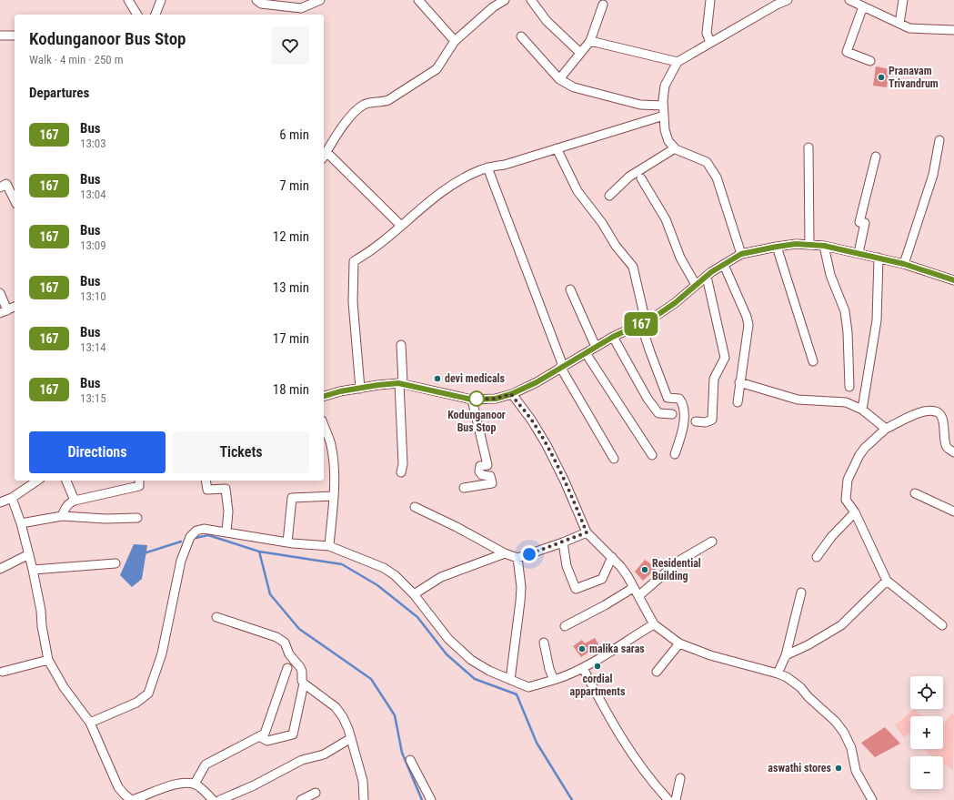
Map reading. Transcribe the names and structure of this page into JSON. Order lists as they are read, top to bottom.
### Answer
{
  "places": [
    "Pranavam Trivandrum",
    "devi medicals",
    "Kodunganoor Bus Stop",
    "Residential Building",
    "malika saras",
    "cordial appartments",
    "aswathi stores"
  ],
  "lines": ["bus line 167"],
  "page": {
    "on_map": "167",
    "heading": [
      ["Kodunganoor Bus Stop", "Walk · 4 min · 250 m"],
      "Departures"
    ],
    "list": [
      {
        "mark": "167",
        "name": "Bus",
        "note": "13:03",
        "value": "6 min"
      },
      {
        "mark": "167",
        "name": "Bus",
        "note": "13:04",
        "value": "7 min"
      },
      {
        "mark": "167",
        "name": "Bus",
        "note": "13:09",
        "value": "12 min"
      },
      {
        "mark": "167",
        "name": "Bus",
        "note": "13:10",
        "value": "13 min"
      },
      {
        "mark": "167",
        "name": "Bus",
        "note": "13:14",
        "value": "17 min"
      },
      {
        "mark": "167",
        "name": "Bus",
        "note": "13:15",
        "value": "18 min"
      }
    ],
    "buttons": ["Directions", "Tickets"],
    "map_buttons": ["+", "−"]
  }
}
